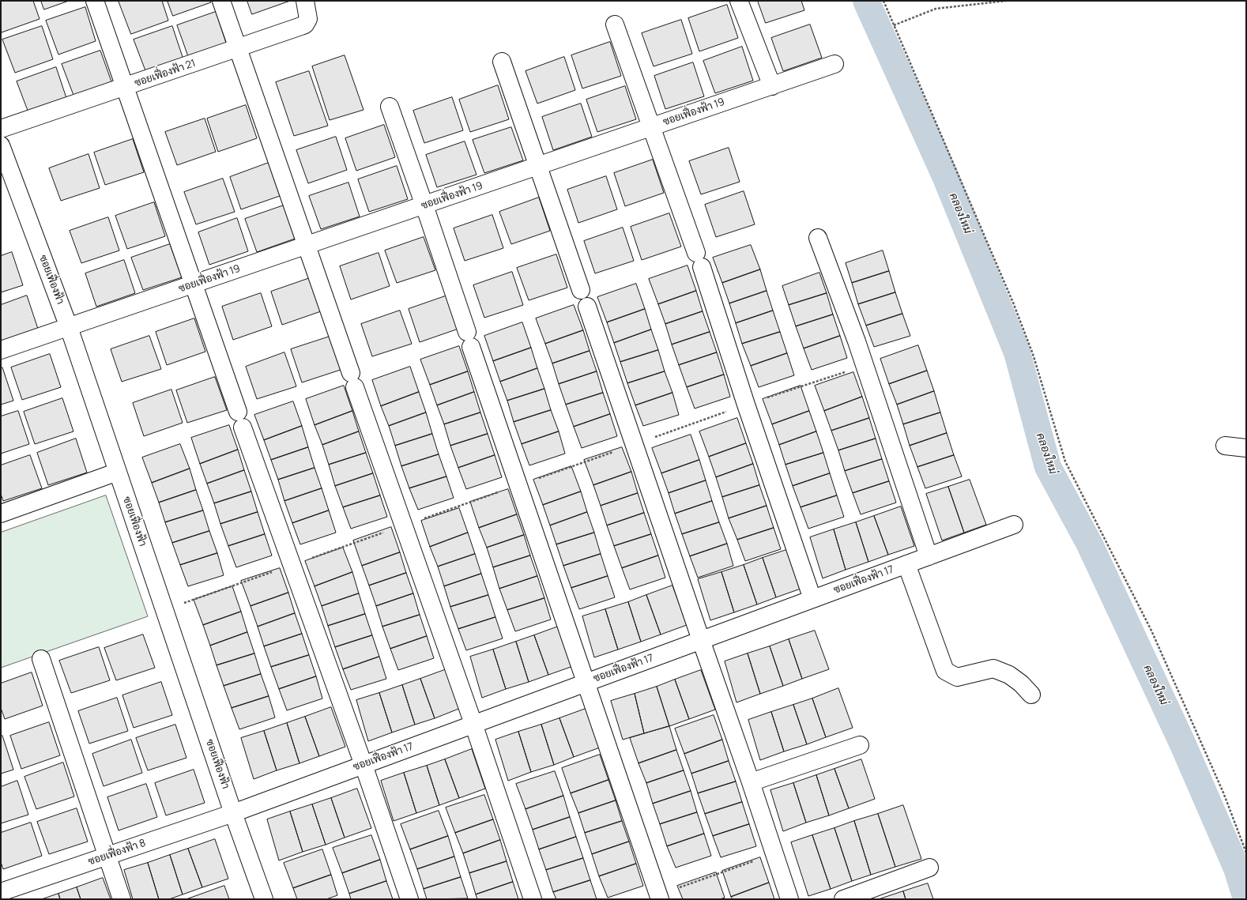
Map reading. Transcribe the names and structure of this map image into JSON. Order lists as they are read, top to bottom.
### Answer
{
  "streets": {
    "street": [
      "ซอยเฟื่องฟ้า 21",
      "ซอยเฟื่องฟ้า 19",
      "ซอยเฟื่องฟ้า",
      "ซอยเฟื่องฟ้า 17",
      "ซอยเฟื่องฟ้า 8"
    ]
  },
  "crossings": [
    ["ซอยเฟื่องฟ้า 19", "ซอยเฟื่องฟ้า"],
    ["ซอยเฟื่องฟ้า", "ซอยเฟื่องฟ้า 17"],
    ["ซอยเฟื่องฟ้า", "ซอยเฟื่องฟ้า 8"],
    ["ซอยเฟื่องฟ้า 17", "ซอยเฟื่องฟ้า 8"]
  ],
  "water": ["คลองใหม่"]
}
